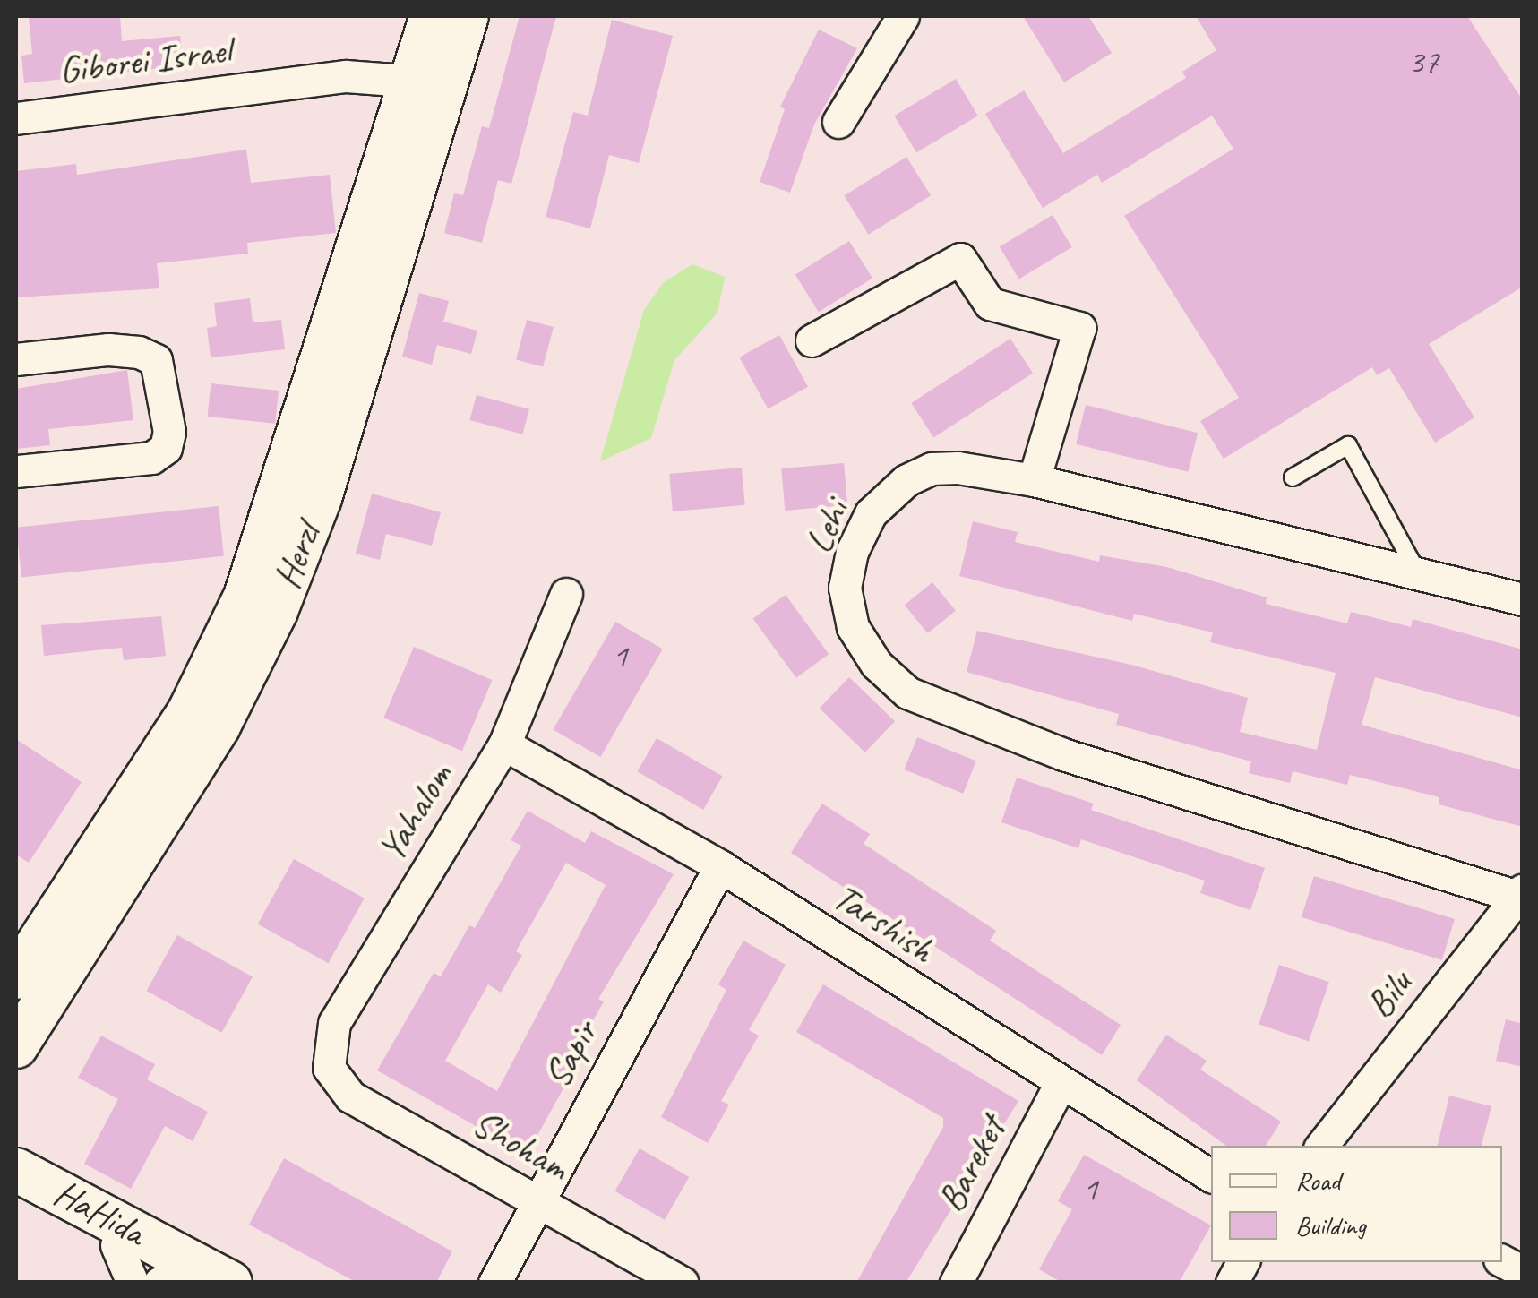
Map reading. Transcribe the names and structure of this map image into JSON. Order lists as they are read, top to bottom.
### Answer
{
  "streets": {
    "main road": ["Herzl", "HaHida"],
    "street": [
      "Giborei Israel",
      "Lehi",
      "Yahalom",
      "Tarshish",
      "Bilu",
      "Sapir",
      "Shoham",
      "Bareket"
    ]
  },
  "crossings": [
    ["Giborei Israel", "Herzl"],
    ["Lehi", "Bilu"],
    ["Yahalom", "Tarshish"],
    ["Yahalom", "Shoham"],
    ["Tarshish", "Sapir"],
    ["Tarshish", "Bareket"],
    ["Sapir", "Shoham"]
  ],
  "house_numbers": ["37", "1", "1"],
  "legend": ["Road", "Building"]
}
